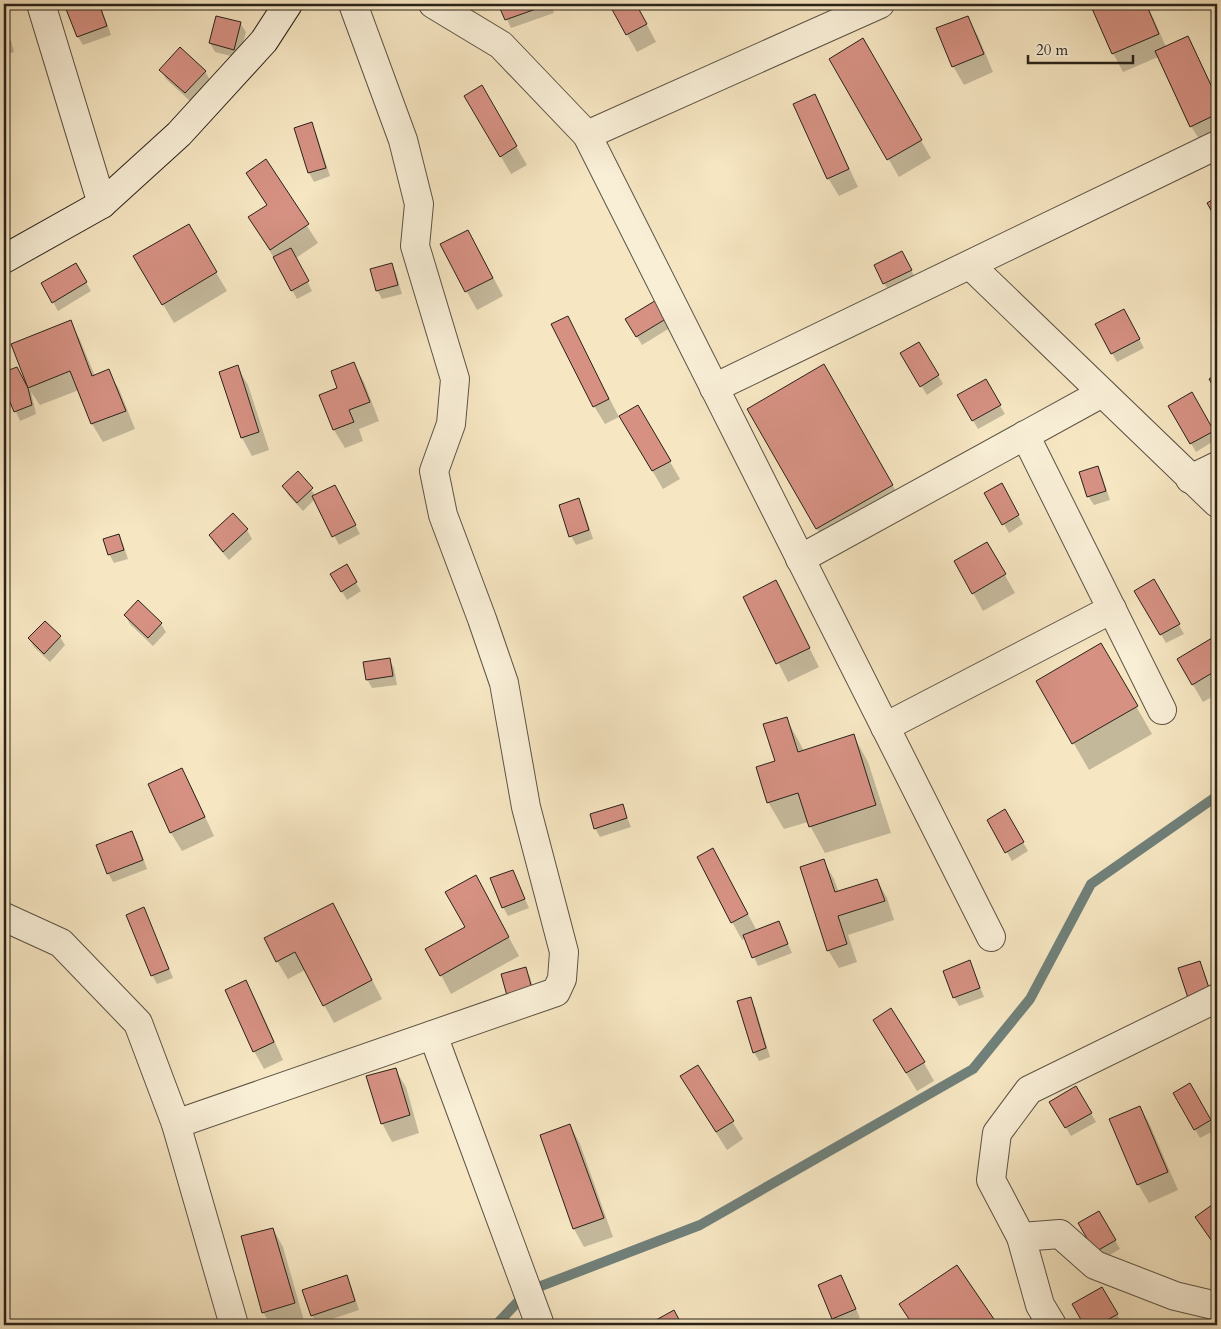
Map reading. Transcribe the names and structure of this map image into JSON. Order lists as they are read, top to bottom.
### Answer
{
  "scale_bar": "20 m"
}
